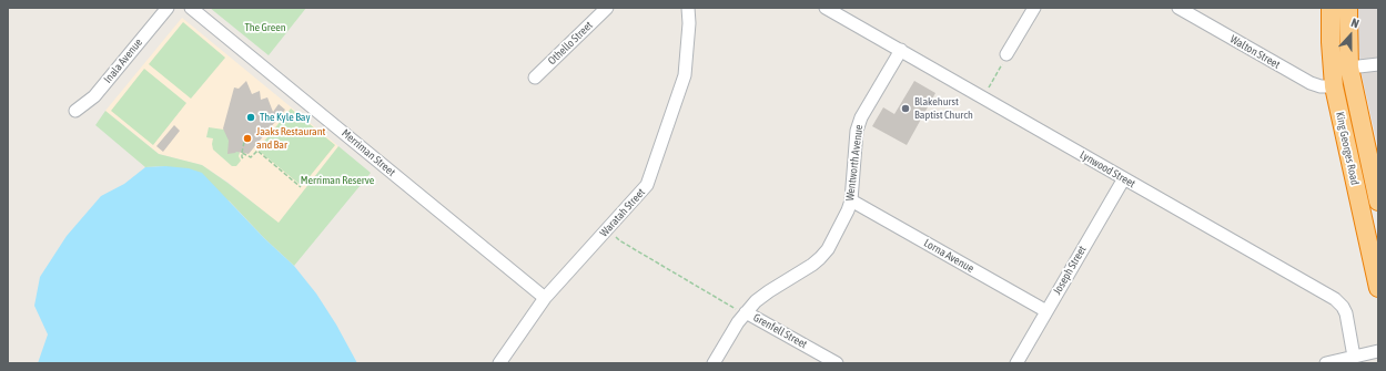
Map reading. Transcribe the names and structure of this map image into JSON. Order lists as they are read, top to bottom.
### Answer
{
  "streets": {
    "highway": ["King Georges Road"],
    "street": [
      "Othello Street",
      "Walton Street",
      "Inala Avenue",
      "Merriman Street",
      "Wentworth Avenue",
      "Lynwood Street",
      "Waratah Street",
      "Lorna Avenue",
      "Joseph Street",
      "Grenfell Street"
    ]
  },
  "crossings": [
    ["Walton Street", "King Georges Road"],
    ["Merriman Street", "Waratah Street"],
    ["Wentworth Avenue", "Lynwood Street"],
    ["Wentworth Avenue", "Lorna Avenue"],
    ["Wentworth Avenue", "Grenfell Street"],
    ["Lynwood Street", "Joseph Street"],
    ["Lorna Avenue", "Joseph Street"]
  ],
  "parks": ["The Green", "Merriman Reserve"],
  "places": ["Blakehurst Baptist Church", "The Kyle Bay", "Jaaks Restaurant and Bar"],
  "north": "top"
}
